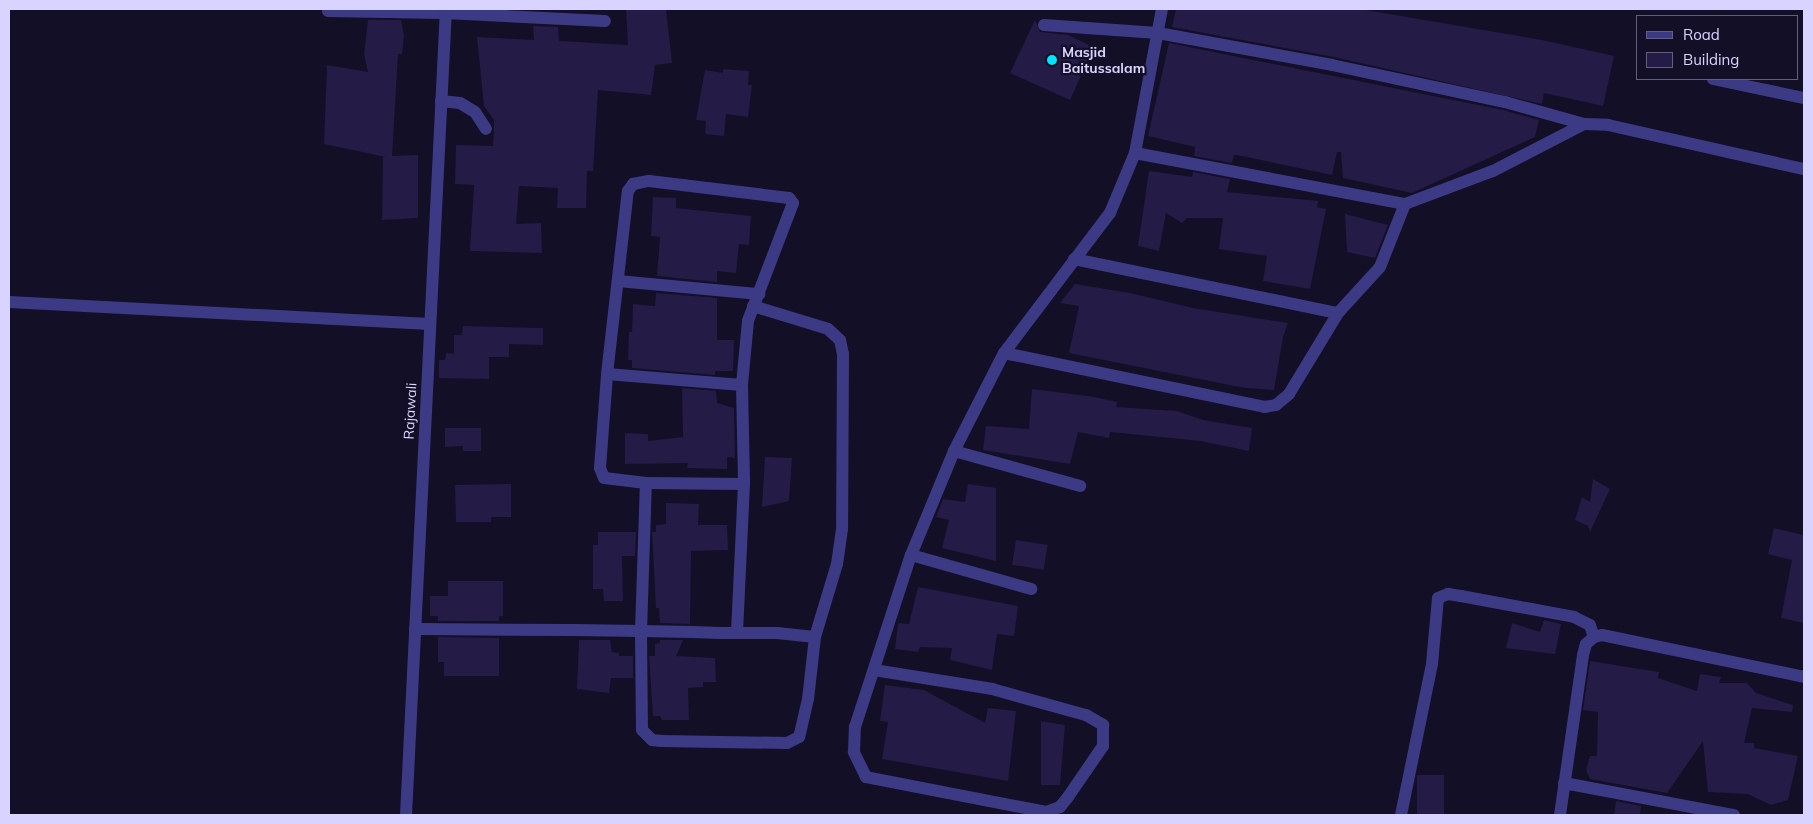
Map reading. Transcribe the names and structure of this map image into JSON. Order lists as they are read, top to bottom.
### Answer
{
  "streets": {
    "street": ["Rajawali"]
  },
  "places": ["Masjid Baitussalam"],
  "legend": ["Road", "Building"]
}
